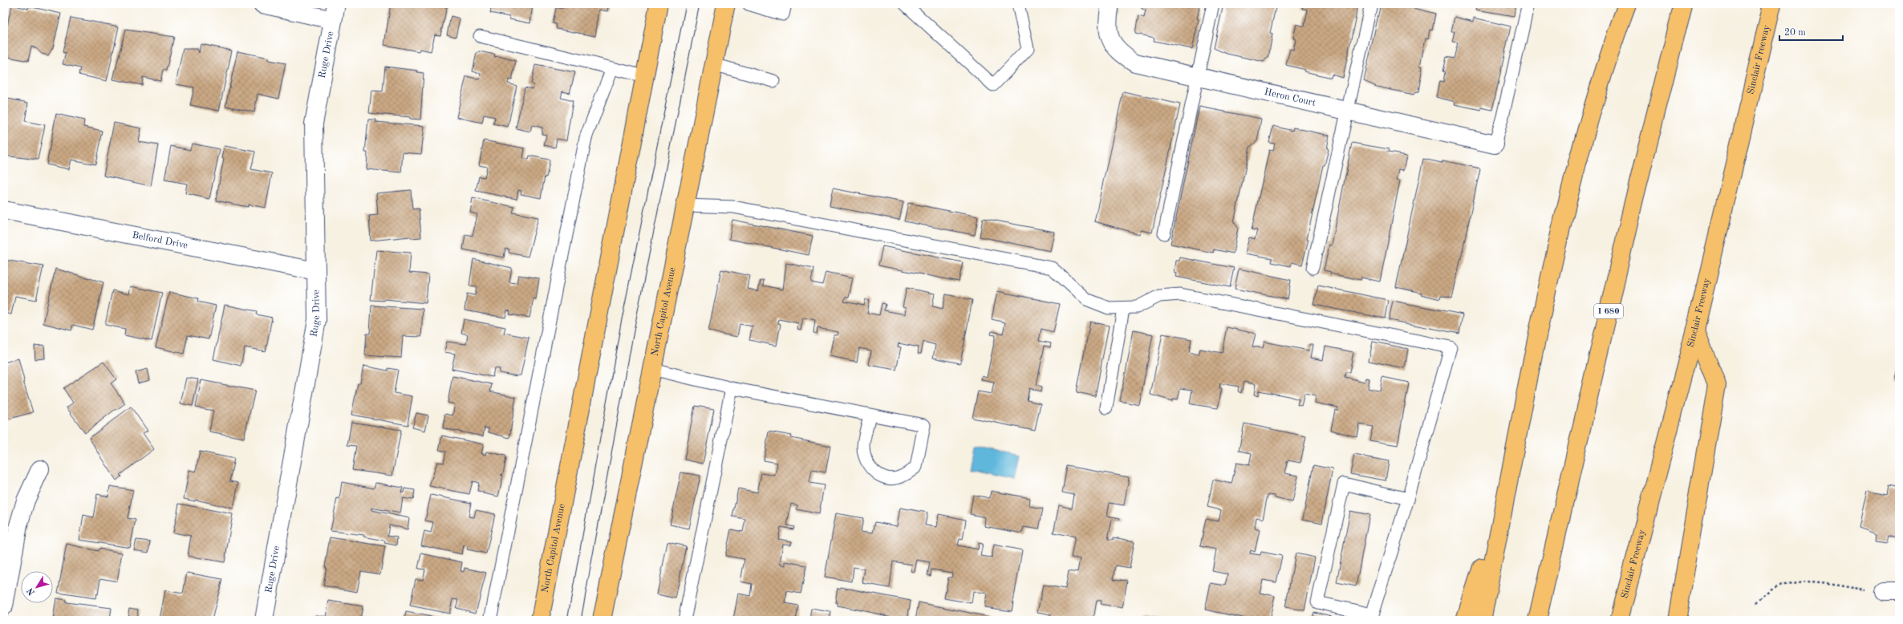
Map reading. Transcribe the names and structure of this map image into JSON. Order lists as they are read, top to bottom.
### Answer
{
  "streets": {
    "main road": ["Sinclair Freeway", "I 680", "North Capitol Avenue"],
    "street": ["Ruge Drive", "Heron Court", "Belford Drive"]
  },
  "crossings": [
    ["Ruge Drive", "Belford Drive"]
  ],
  "scale_bar": "20 m",
  "north": "bottom left"
}
